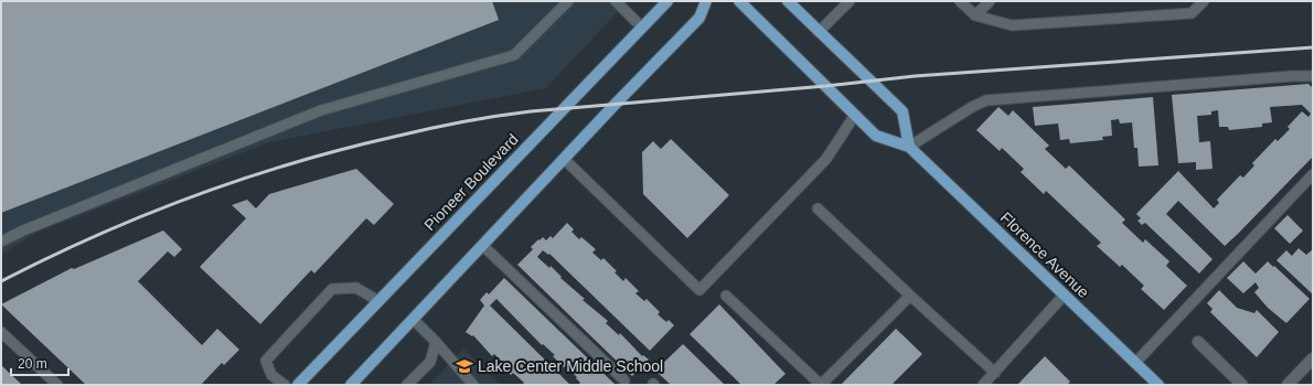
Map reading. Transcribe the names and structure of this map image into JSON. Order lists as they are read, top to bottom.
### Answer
{
  "streets": {
    "main road": ["Pioneer Boulevard", "Florence Avenue"]
  },
  "places": {
    "school or university": ["Lake Center Middle School"]
  },
  "scale_bar": "20 m"
}
